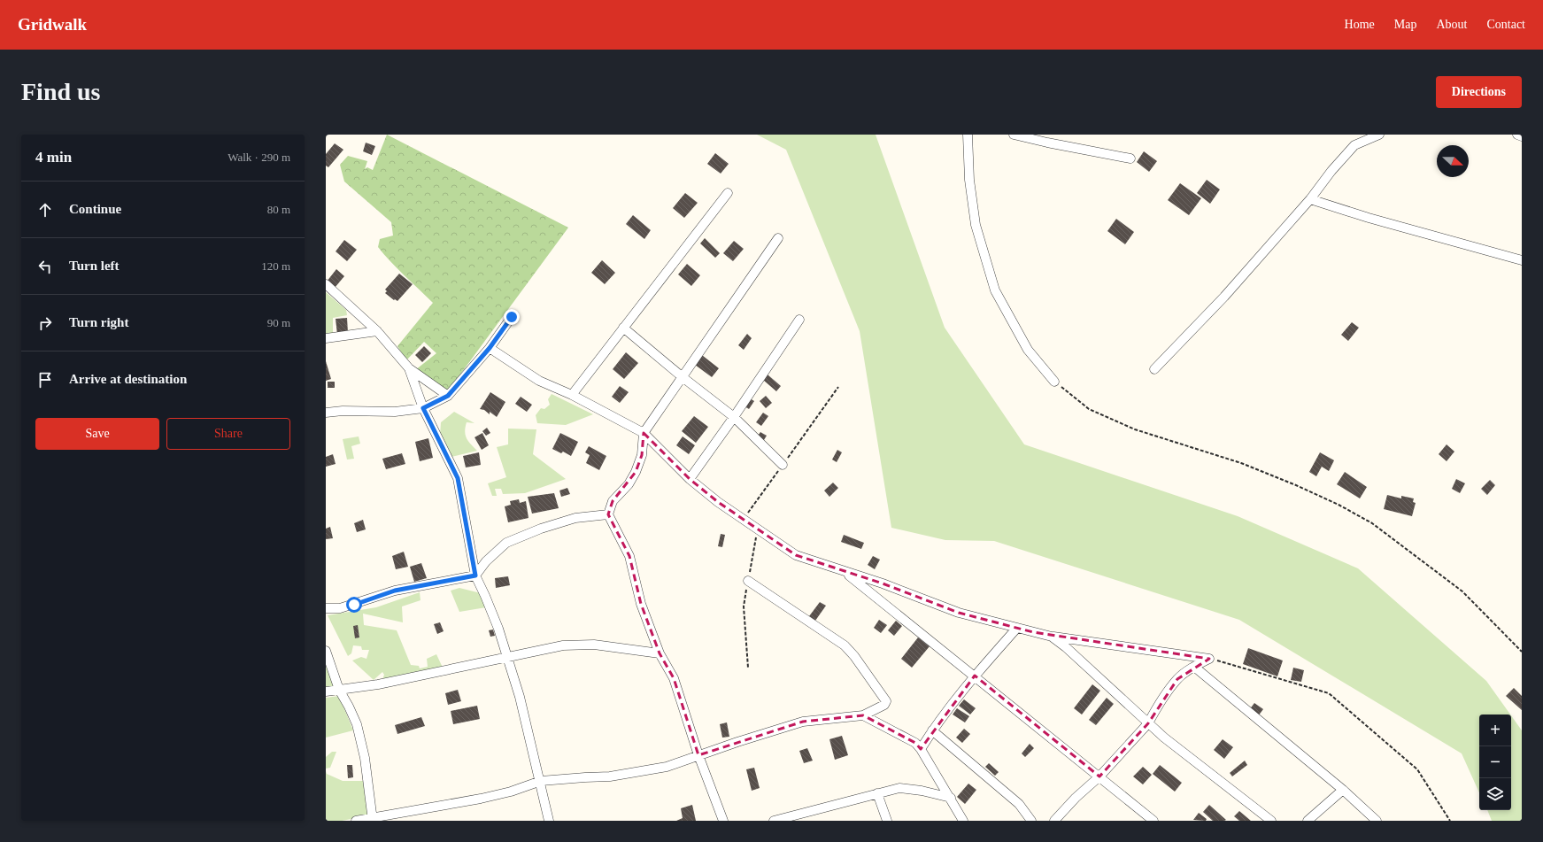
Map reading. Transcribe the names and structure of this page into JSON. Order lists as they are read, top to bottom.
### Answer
{
  "north": "right",
  "page": {
    "header": "Gridwalk",
    "nav": [
      "Home",
      "Map",
      "About",
      "Contact"
    ],
    "buttons": [
      "Directions",
      ["Save", "Share"]
    ],
    "title": "Find us",
    "heading": ["4 min", "Walk · 290 m"],
    "list": [
      ["Continue", "80 m"],
      ["Turn left", "120 m"],
      ["Turn right", "90 m"],
      "Arrive at destination"
    ],
    "map_buttons": ["+", "−"]
  }
}
